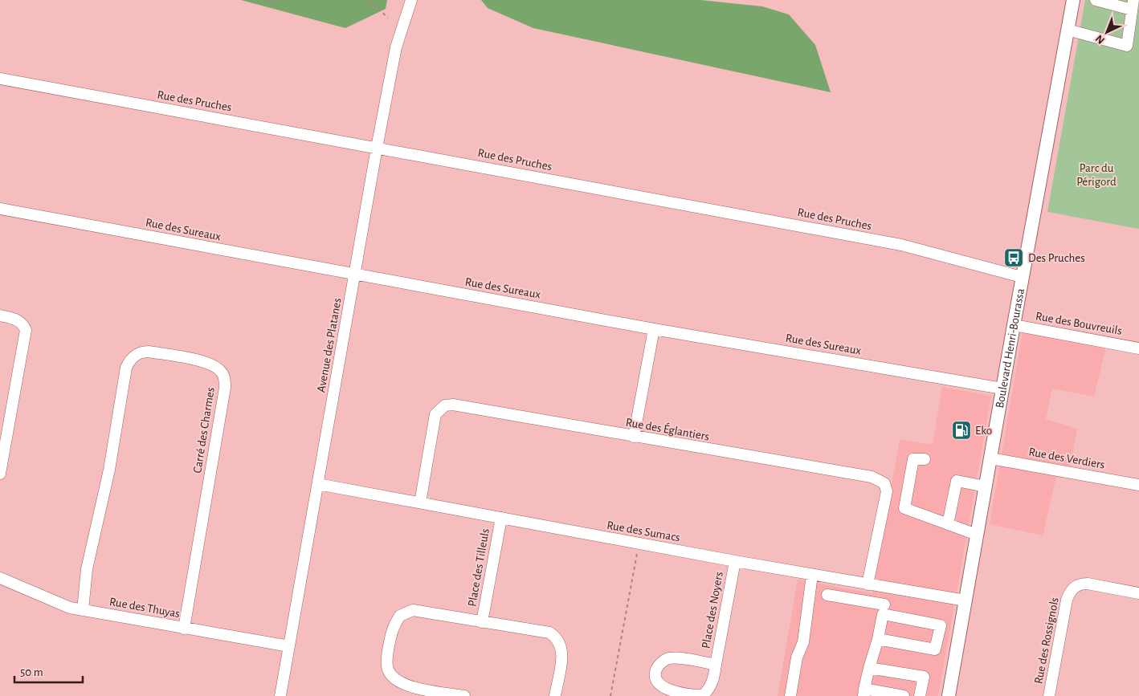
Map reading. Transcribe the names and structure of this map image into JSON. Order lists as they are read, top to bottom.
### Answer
{
  "streets": {
    "main road": ["Boulevard Henri-Bourassa"],
    "street": [
      "Rue des Pruches",
      "Rue des Sureaux",
      "Rue des Bouvreuils",
      "Avenue des Platanes",
      "Rue des Églantiers",
      "Carré des Charmes",
      "Rue des Verdiers",
      "Rue des Sumacs",
      "Place des Tilleuls",
      "Rue des Thuyas",
      "Place des Noyers",
      "Rue des Rossignols"
    ]
  },
  "crossings": [
    ["Rue des Pruches", "Avenue des Platanes"],
    ["Rue des Pruches", "Boulevard Henri-Bourassa"],
    ["Rue des Sureaux", "Avenue des Platanes"],
    ["Rue des Sureaux", "Boulevard Henri-Bourassa"],
    ["Rue des Bouvreuils", "Boulevard Henri-Bourassa"],
    ["Avenue des Platanes", "Rue des Sumacs"],
    ["Avenue des Platanes", "Rue des Thuyas"],
    ["Boulevard Henri-Bourassa", "Rue des Verdiers"],
    ["Boulevard Henri-Bourassa", "Rue des Sumacs"],
    ["Rue des Églantiers", "Rue des Sumacs"],
    ["Carré des Charmes", "Rue des Thuyas"],
    ["Rue des Sumacs", "Place des Tilleuls"],
    ["Rue des Sumacs", "Place des Noyers"]
  ],
  "parks": ["Parc du Périgord"],
  "places": {
    "bus stop": ["Des Pruches"],
    "fuel station": ["Eko"]
  },
  "scale_bar": "50 m",
  "north": "bottom left"
}
